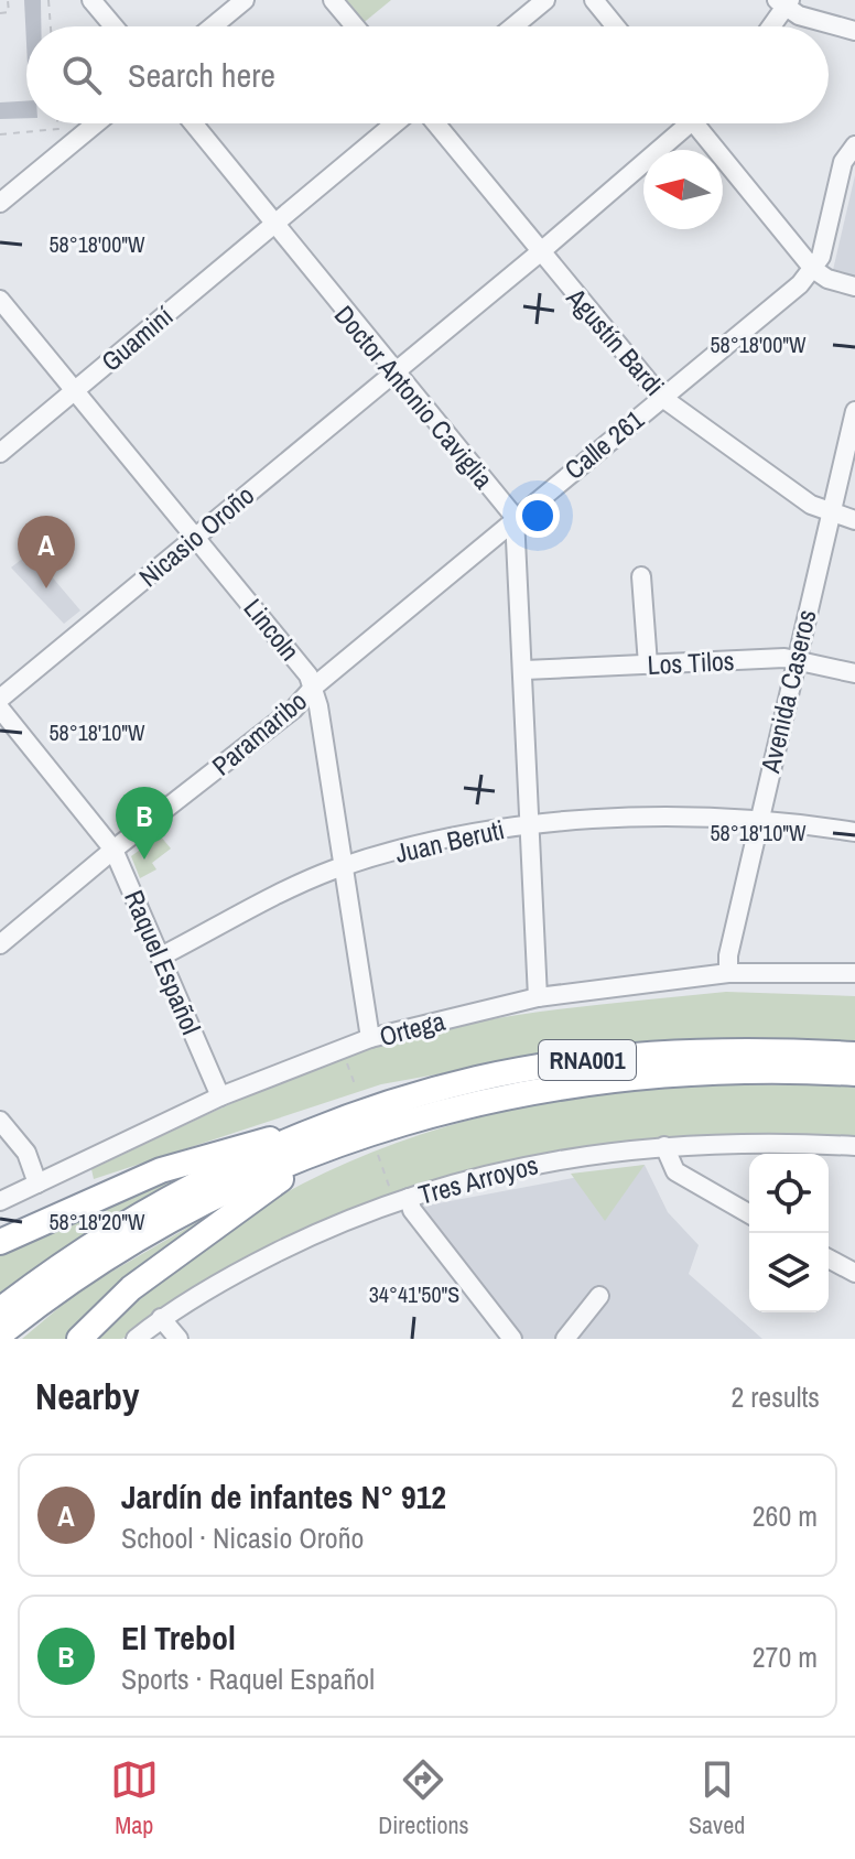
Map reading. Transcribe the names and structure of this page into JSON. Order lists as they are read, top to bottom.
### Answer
{
  "streets": {
    "highway": ["RNA001"],
    "street": [
      "Guaminí",
      "Agustín Bardi",
      "Doctor Antonio Caviglia",
      "Calle 261",
      "Nicasio Oroño",
      "Lincoln",
      "Los Tilos",
      "Avenida Caseros",
      "Paramaribo",
      "Juan Beruti",
      "Raquel Español",
      "Ortega",
      "Tres Arroyos"
    ]
  },
  "crossings": [
    ["Guaminí", "Doctor Antonio Caviglia"],
    ["Guaminí", "Lincoln"],
    ["Agustín Bardi", "Calle 261"],
    ["Agustín Bardi", "Nicasio Oroño"],
    ["Agustín Bardi", "Avenida Caseros"],
    ["Doctor Antonio Caviglia", "Calle 261"],
    ["Doctor Antonio Caviglia", "Nicasio Oroño"],
    ["Doctor Antonio Caviglia", "Paramaribo"],
    ["Calle 261", "Paramaribo"],
    ["Nicasio Oroño", "Lincoln"],
    ["Lincoln", "Paramaribo"],
    ["Lincoln", "Juan Beruti"],
    ["Lincoln", "Ortega"],
    ["Los Tilos", "Avenida Caseros"],
    ["Avenida Caseros", "Juan Beruti"],
    ["Avenida Caseros", "Ortega"],
    ["Paramaribo", "Raquel Español"],
    ["Juan Beruti", "Raquel Español"],
    ["Raquel Español", "Ortega"]
  ],
  "north": "left",
  "page": {
    "search": "Search here",
    "pins": ["A", "B"],
    "heading": ["Nearby", "2 results"],
    "list": [
      {
        "mark": "A",
        "name": "Jardín de infantes N° 912",
        "note": "School · Nicasio Oroño",
        "value": "260 m"
      },
      {
        "mark": "B",
        "name": "El Trebol",
        "note": "Sports · Raquel Español",
        "value": "270 m"
      }
    ],
    "nav": ["Map", "Directions", "Saved"]
  },
  "coordinates": [
    "58°18'00\"W",
    "58°18'10\"W",
    "58°18'20\"W",
    "34°41'50\"S"
  ]
}
